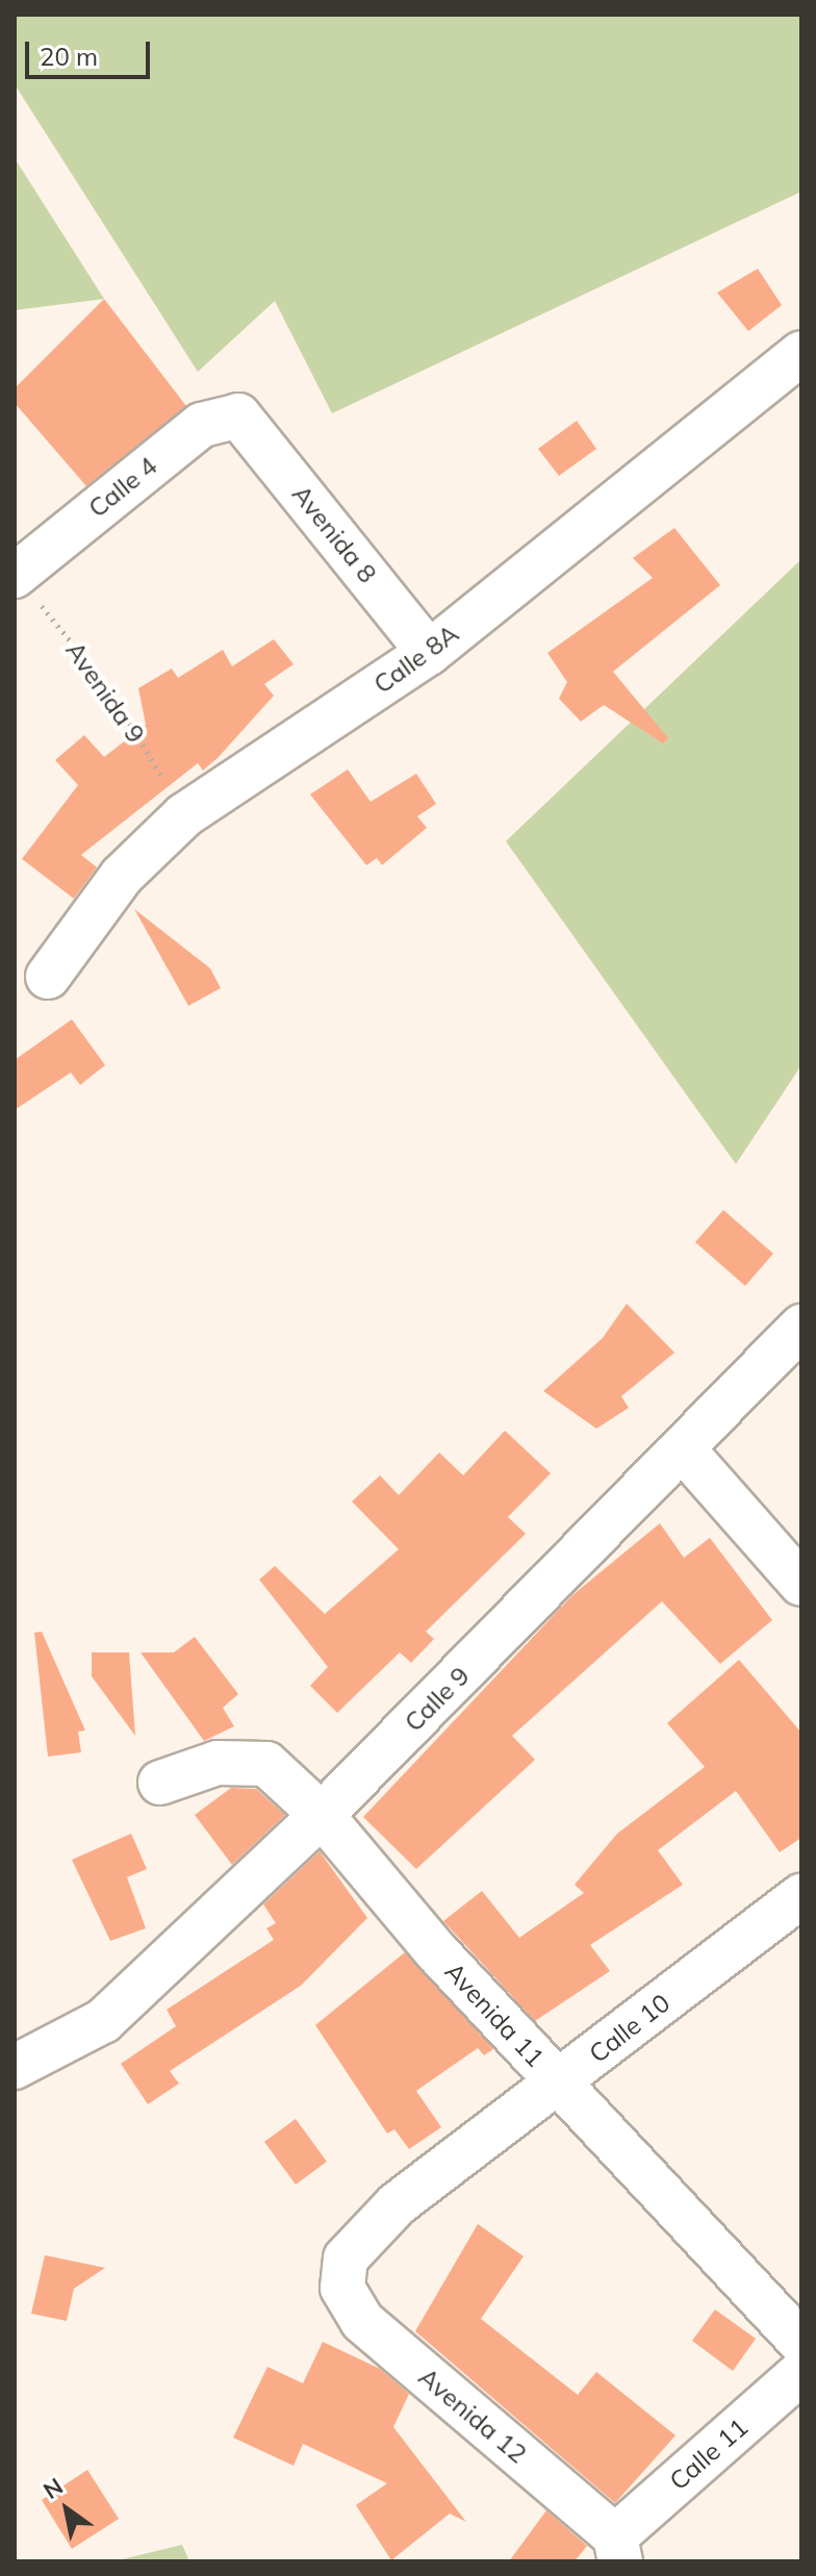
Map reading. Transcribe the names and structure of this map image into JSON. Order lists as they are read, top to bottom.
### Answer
{
  "streets": {
    "street": [
      "Calle 4",
      "Avenida 8",
      "Calle 8A",
      "Calle 9",
      "Avenida 11",
      "Calle 10",
      "Avenida 12",
      "Calle 11"
    ],
    "path": ["Avenida 9"]
  },
  "crossings": [
    ["Calle 4", "Avenida 8"],
    ["Calle 4", "Avenida 9"],
    ["Avenida 8", "Calle 8A"],
    ["Calle 8A", "Avenida 9"],
    ["Calle 9", "Avenida 11"],
    ["Avenida 11", "Calle 10"],
    ["Calle 10", "Avenida 12"],
    ["Avenida 12", "Calle 11"]
  ],
  "scale_bar": "20 m",
  "north": "top left"
}
